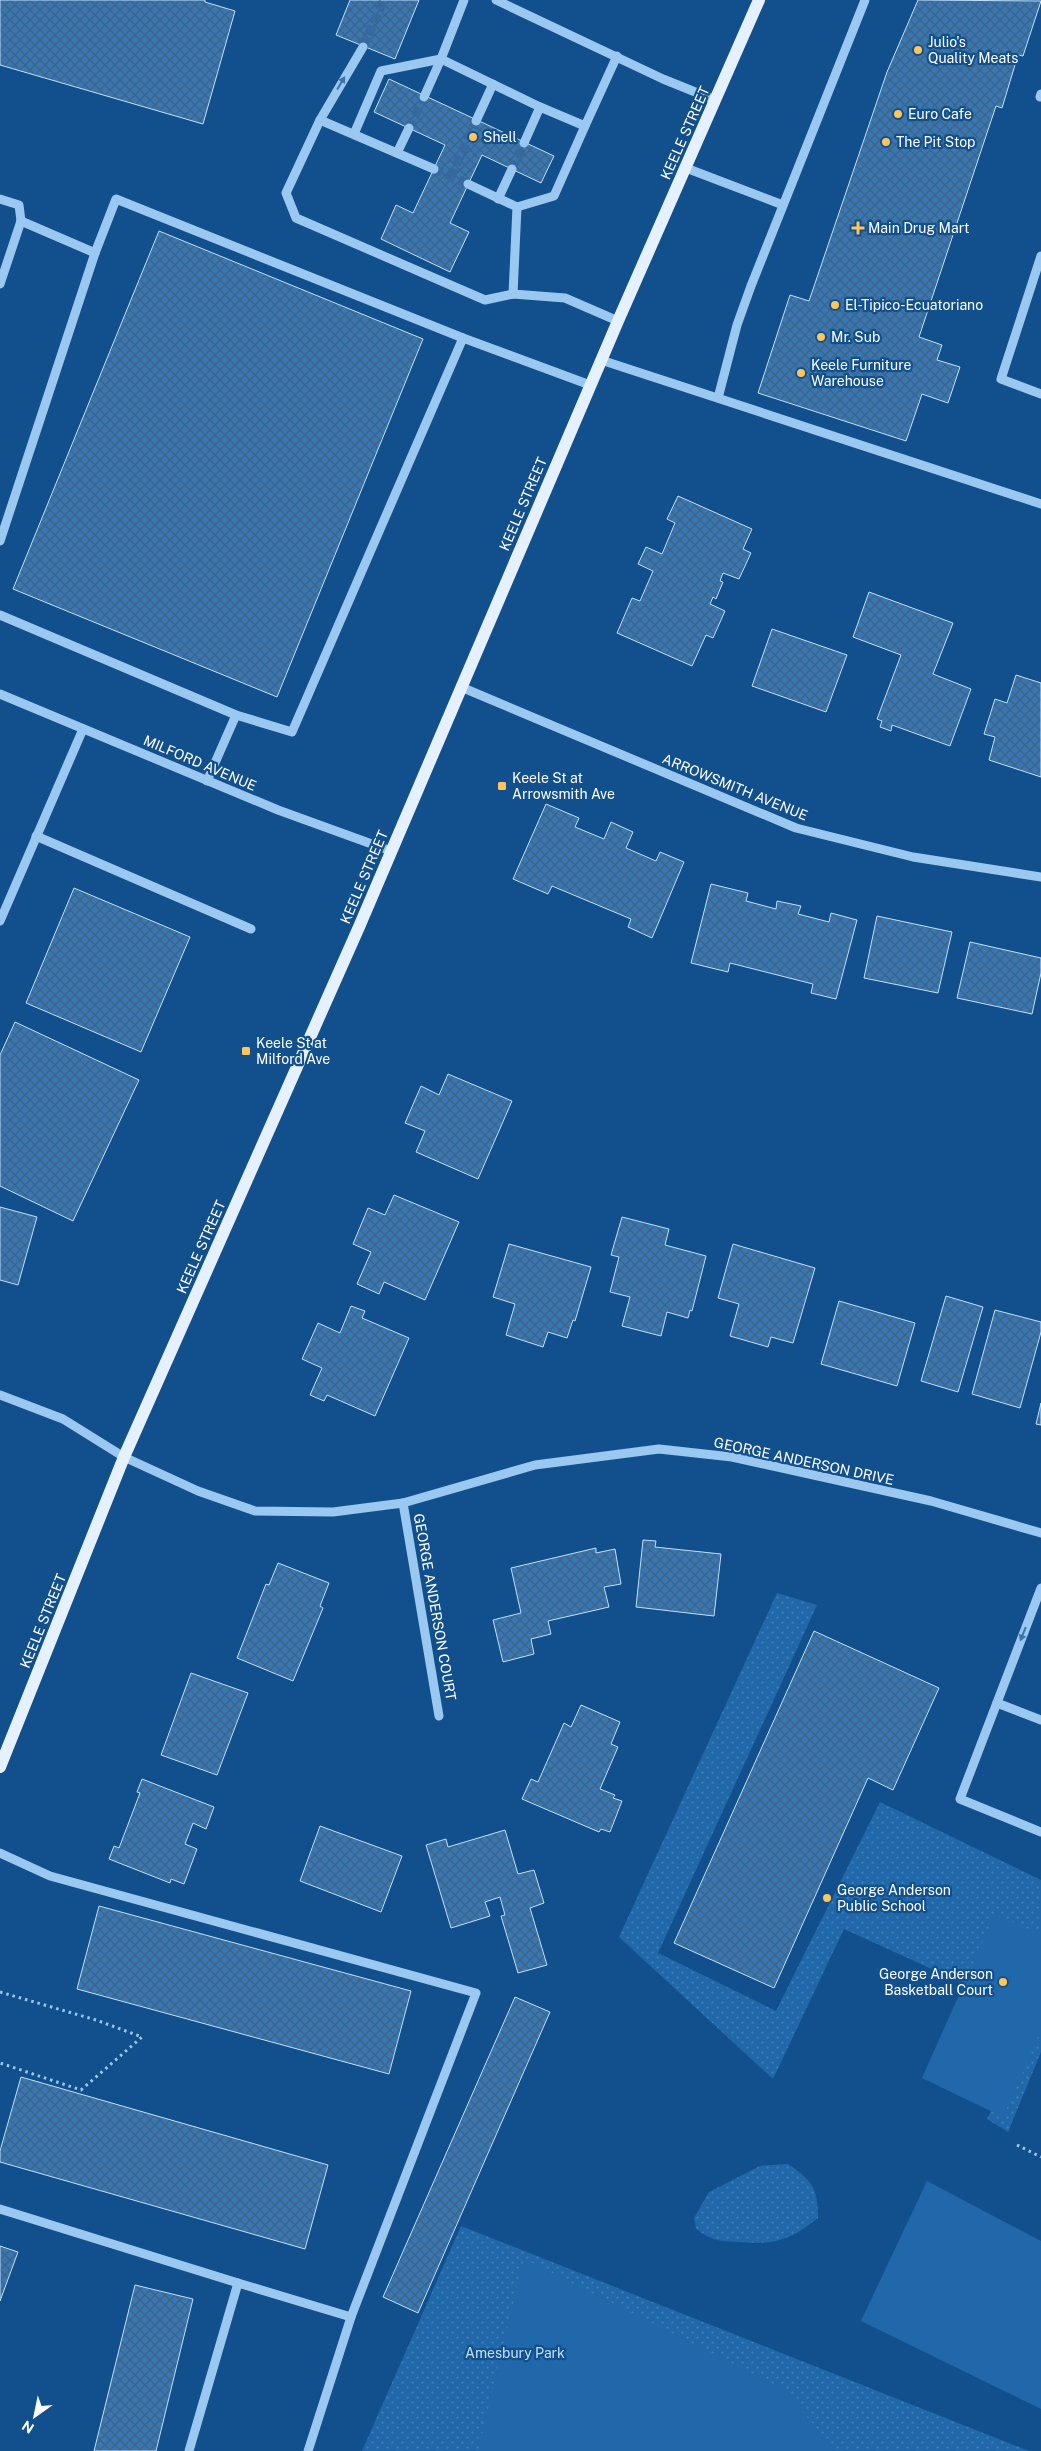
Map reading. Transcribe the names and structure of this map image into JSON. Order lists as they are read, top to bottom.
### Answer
{
  "streets": {
    "main road": ["KEELE STREET"],
    "street": [
      "MILFORD AVENUE",
      "ARROWSMITH AVENUE",
      "GEORGE ANDERSON DRIVE",
      "GEORGE ANDERSON COURT"
    ]
  },
  "crossings": [
    ["KEELE STREET", "MILFORD AVENUE"],
    ["KEELE STREET", "ARROWSMITH AVENUE"],
    ["KEELE STREET", "GEORGE ANDERSON DRIVE"],
    ["GEORGE ANDERSON DRIVE", "GEORGE ANDERSON COURT"]
  ],
  "parks": ["Amesbury Park"],
  "places": {
    "other": [
      "Julio's Quality Meats",
      "Euro Cafe",
      "Shell",
      "The Pit Stop",
      "El-Tipico-Ecuatoriano",
      "Mr. Sub",
      "Keele Furniture Warehouse",
      "George Anderson Public School",
      "George Anderson Basketball Court"
    ],
    "health": ["Main Drug Mart"],
    "transit": ["Keele St at Arrowsmith Ave", "Keele St at Milford Ave"]
  },
  "north": "bottom left"
}
